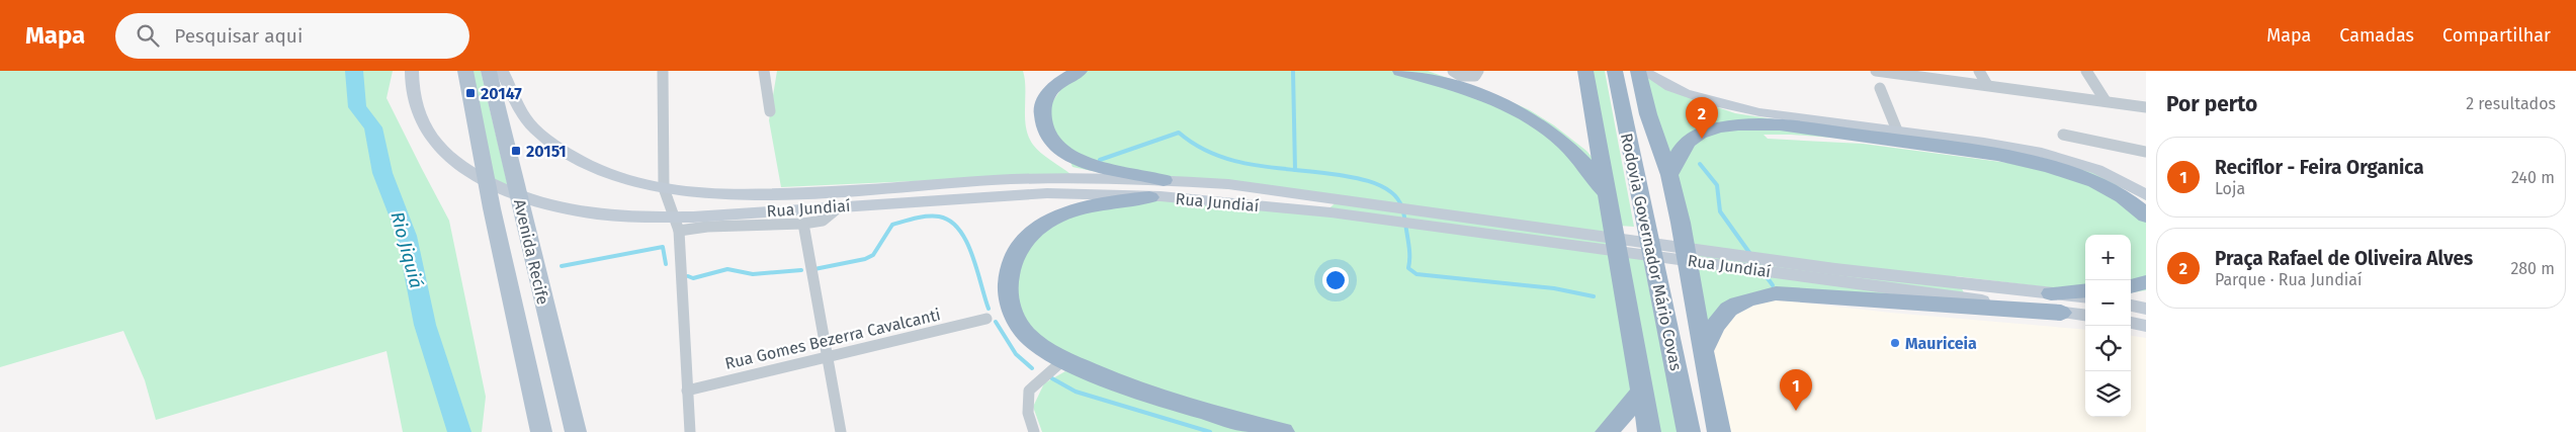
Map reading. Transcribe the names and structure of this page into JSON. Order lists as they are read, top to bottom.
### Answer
{
  "streets": {
    "highway": ["Rodovia Governador Mário Covas"],
    "main road": ["Rua Jundiaí", "Avenida Recife"],
    "street": ["Rua Gomes Bezerra Cavalcanti"]
  },
  "water": ["Rio Jiquiá"],
  "places": {
    "transit": ["20147", "20151"],
    "other": ["Mauriceia"]
  },
  "page": {
    "header": "Mapa",
    "search": "Pesquisar aqui",
    "nav": ["Mapa", "Camadas", "Compartilhar"],
    "heading": ["Por perto", "2 resultados"],
    "pins": ["2", "1"],
    "list": [
      {
        "mark": "1",
        "name": "Reciflor - Feira Organica",
        "note": "Loja",
        "value": "240 m"
      },
      {
        "mark": "2",
        "name": "Praça Rafael de Oliveira Alves",
        "note": "Parque · Rua Jundiaí",
        "value": "280 m"
      }
    ],
    "map_buttons": ["+", "−"]
  }
}
